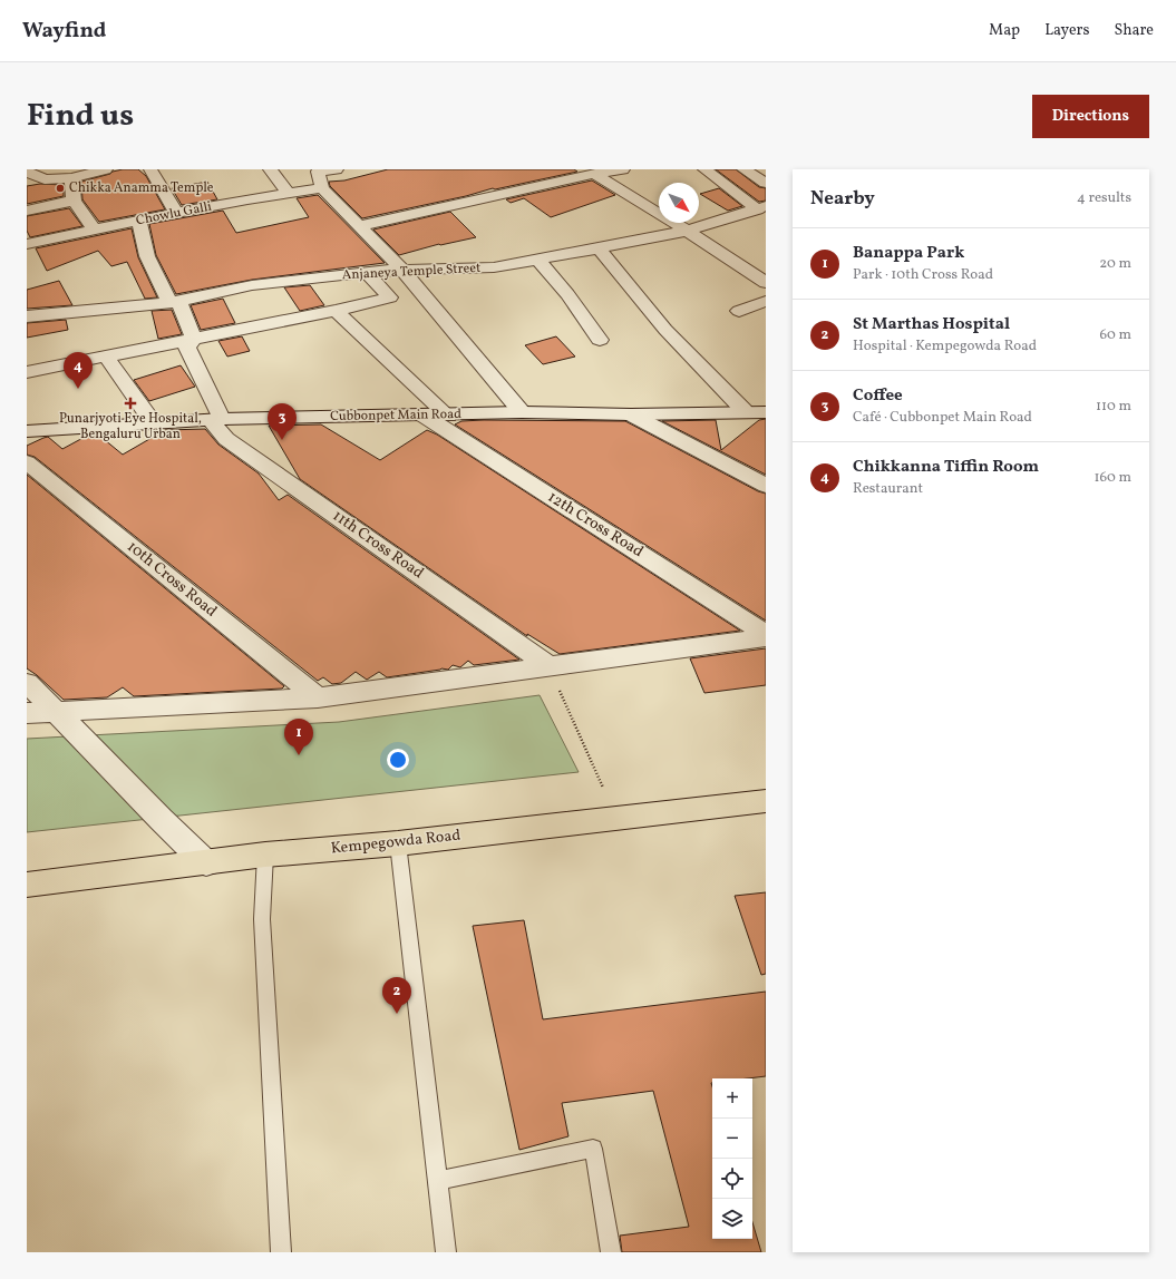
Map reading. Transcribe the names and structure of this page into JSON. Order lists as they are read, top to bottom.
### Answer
{
  "streets": {
    "main road": ["Kempegowda Road"],
    "street": [
      "Chowlu Galli",
      "Anjaneya Temple Street",
      "Cubbonpet Main Road",
      "12th Cross Road",
      "11th Cross Road",
      "10th Cross Road"
    ]
  },
  "crossings": [
    ["Cubbonpet Main Road", "12th Cross Road"],
    ["Cubbonpet Main Road", "11th Cross Road"]
  ],
  "places": {
    "other": ["Chikka Anamma Temple"],
    "health": ["Punarjyoti Eye Hospital, Bengaluru Urban"]
  },
  "north": "bottom right",
  "page": {
    "header": "Wayfind",
    "nav": ["Map", "Layers", "Share"],
    "title": "Find us",
    "buttons": "Directions",
    "heading": ["Nearby", "4 results"],
    "list": [
      {
        "mark": "1",
        "name": "Banappa Park",
        "note": "Park · 10th Cross Road",
        "value": "20 m"
      },
      {
        "mark": "2",
        "name": "St Marthas Hospital",
        "note": "Hospital · Kempegowda Road",
        "value": "60 m"
      },
      {
        "mark": "3",
        "name": "Coffee",
        "note": "Café · Cubbonpet Main Road",
        "value": "110 m"
      },
      {
        "mark": "4",
        "name": "Chikkanna Tiffin Room",
        "note": "Restaurant",
        "value": "160 m"
      }
    ],
    "pins": [
      "4",
      "3",
      "1",
      "2"
    ],
    "map_buttons": ["+", "−"]
  }
}
